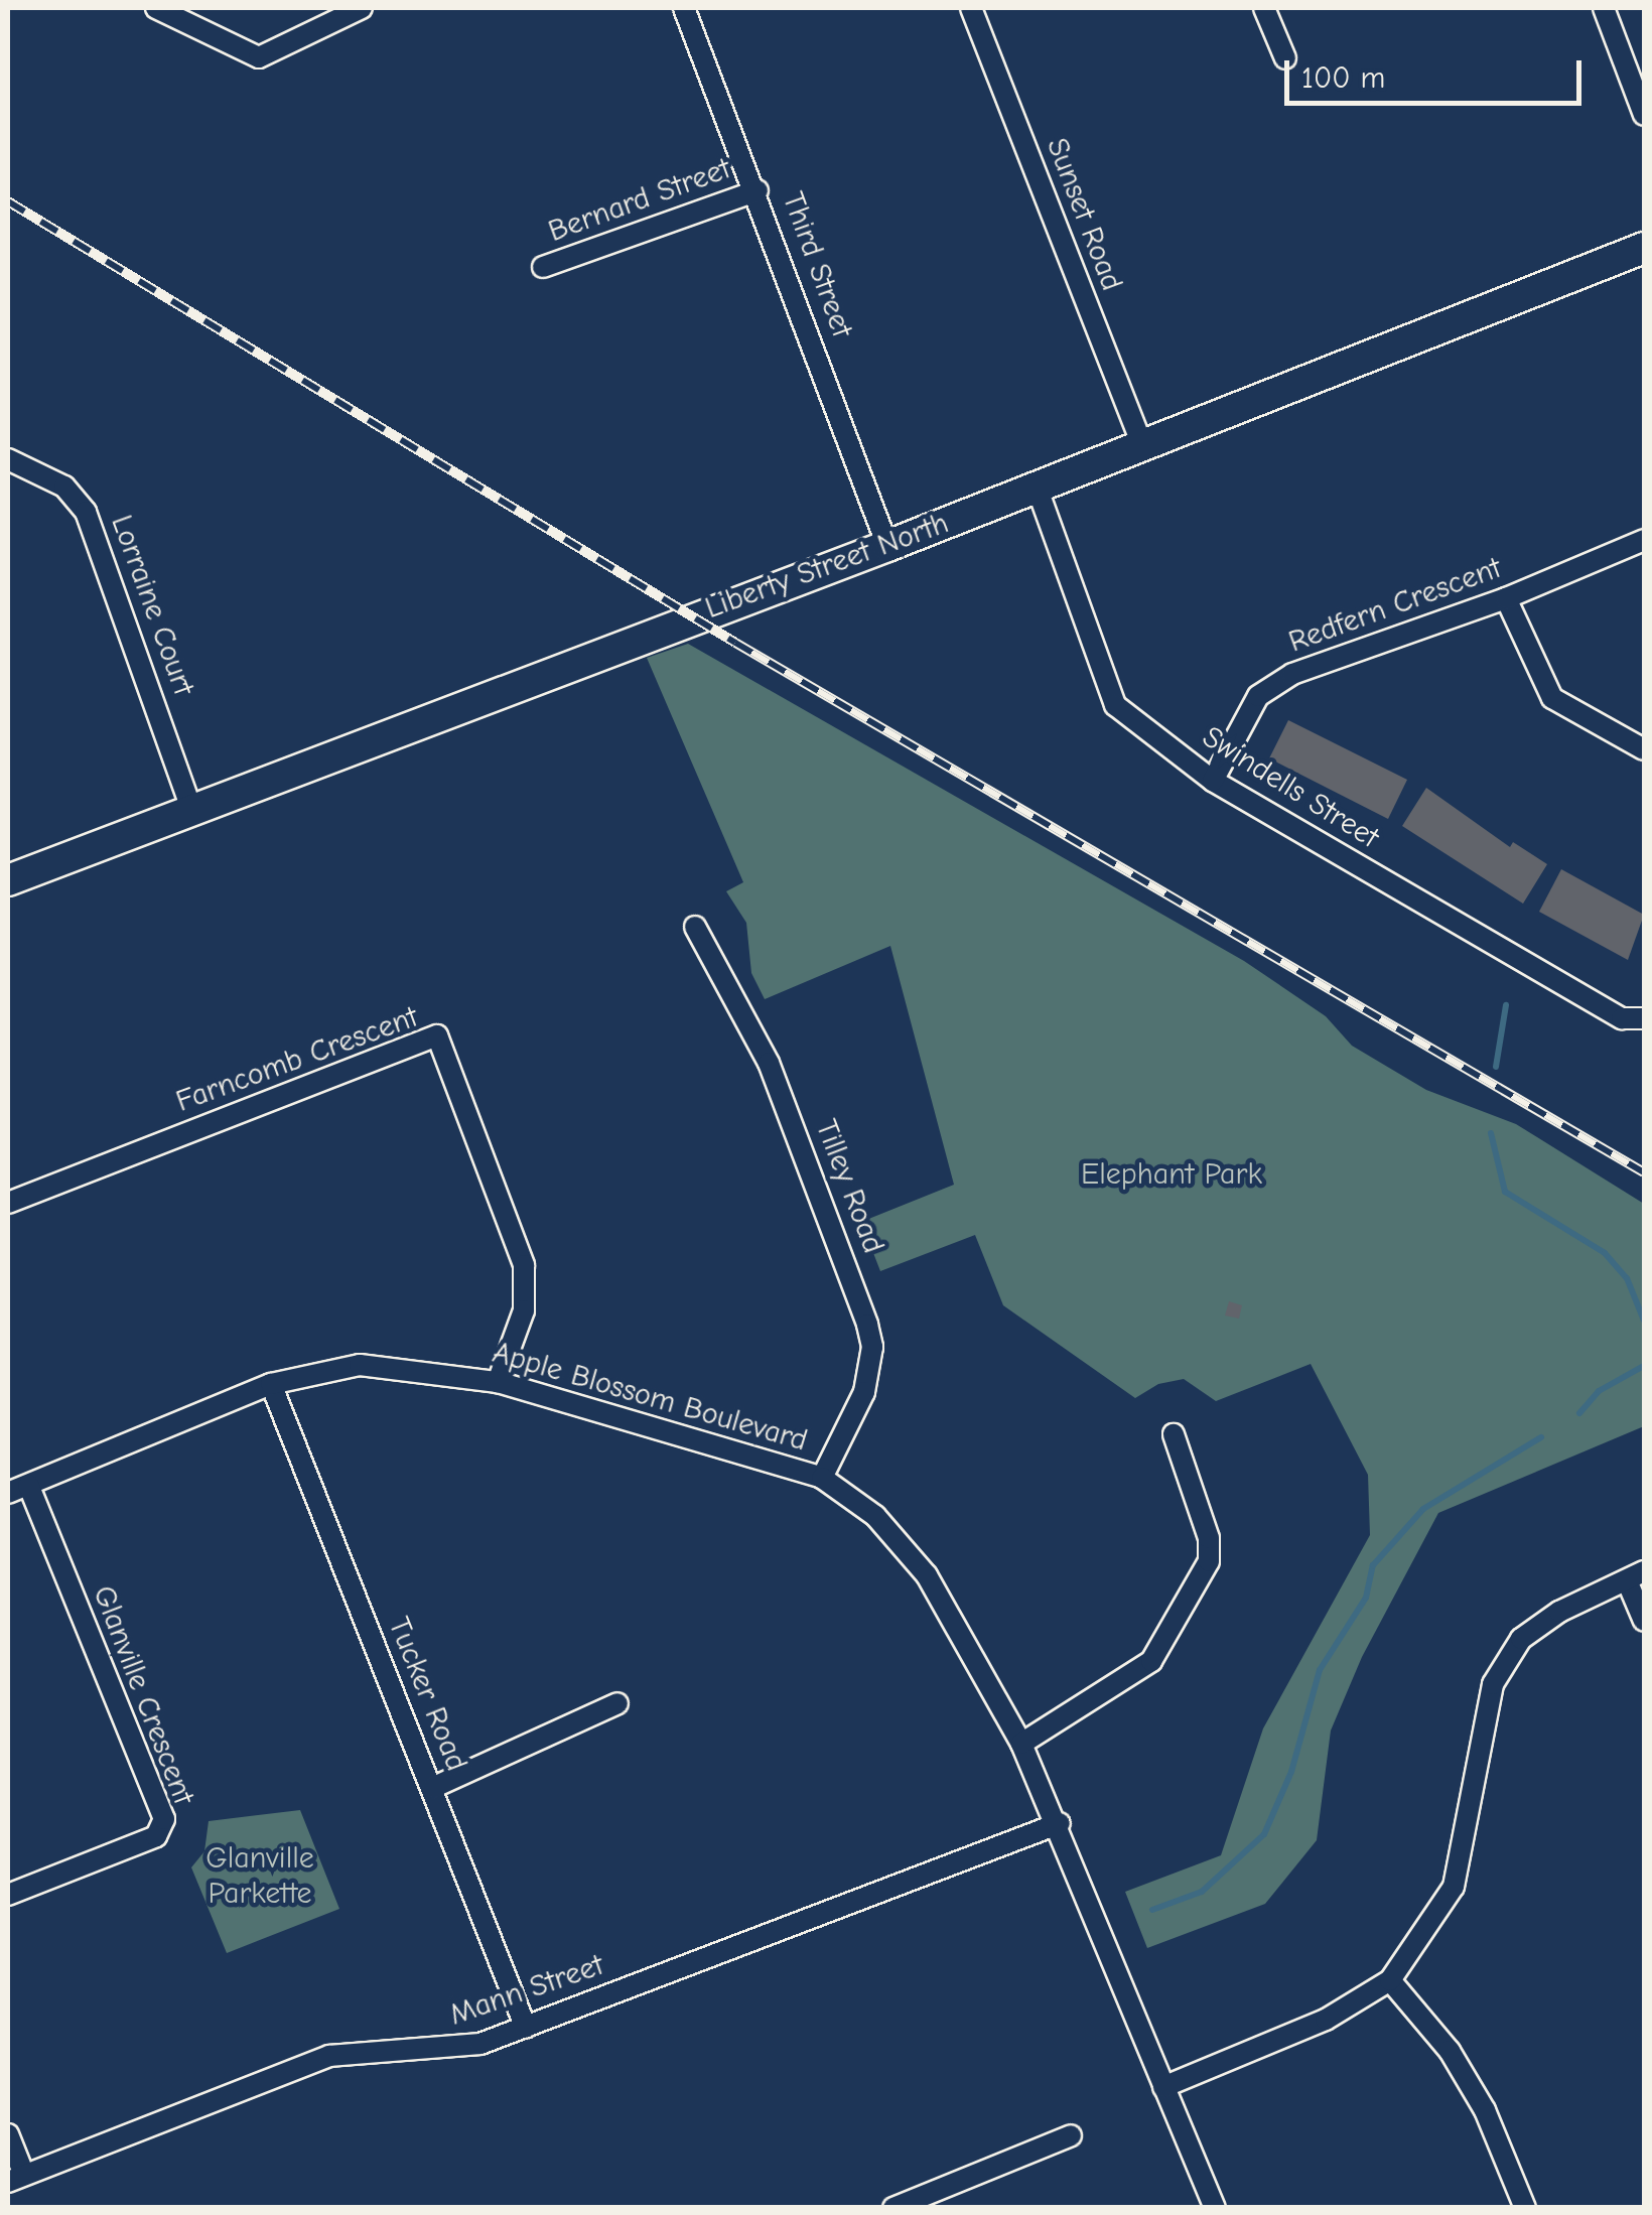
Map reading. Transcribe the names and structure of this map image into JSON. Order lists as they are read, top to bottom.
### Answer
{
  "streets": {
    "main road": ["Liberty Street North"],
    "street": [
      "Bernard Street",
      "Sunset Road",
      "Third Street",
      "Lorraine Court",
      "Redfern Crescent",
      "Swindells Street",
      "Farncomb Crescent",
      "Tilley Road",
      "Apple Blossom Boulevard",
      "Tucker Road",
      "Glanville Crescent",
      "Mann Street"
    ]
  },
  "crossings": [
    ["Bernard Street", "Third Street"],
    ["Sunset Road", "Liberty Street North"],
    ["Third Street", "Liberty Street North"],
    ["Liberty Street North", "Lorraine Court"],
    ["Liberty Street North", "Swindells Street"],
    ["Redfern Crescent", "Swindells Street"],
    ["Farncomb Crescent", "Apple Blossom Boulevard"],
    ["Tilley Road", "Apple Blossom Boulevard"],
    ["Apple Blossom Boulevard", "Tucker Road"],
    ["Apple Blossom Boulevard", "Glanville Crescent"],
    ["Apple Blossom Boulevard", "Mann Street"],
    ["Tucker Road", "Mann Street"]
  ],
  "parks": ["Elephant Park", "Glanville Parkette"],
  "scale_bar": "100 m"
}
